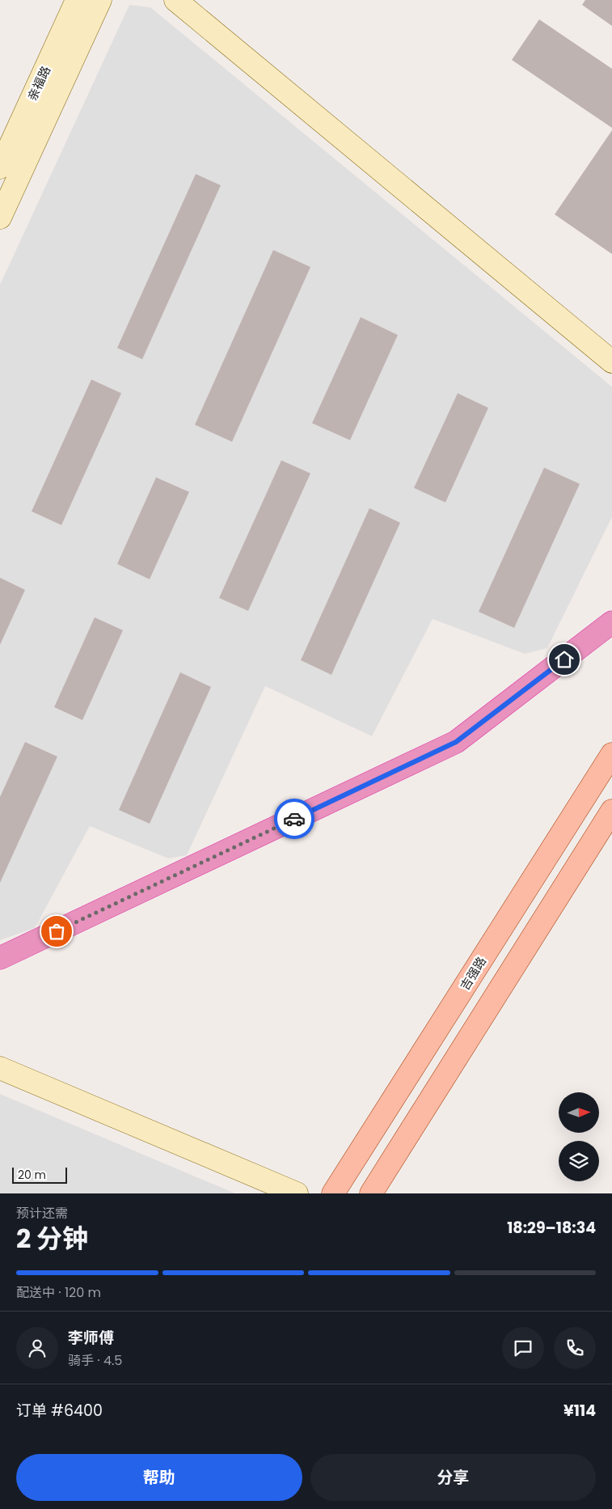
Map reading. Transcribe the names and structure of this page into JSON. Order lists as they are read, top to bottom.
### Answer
{
  "streets": {
    "main road": ["吉强路"],
    "street": ["亲福路"]
  },
  "scale_bar": "20 m",
  "north": "right",
  "page": {
    "scale": "20 m",
    "heading": ["2 分钟", "预计还需", "18:29–18:34"],
    "panel": [
      "李师傅",
      "骑手 · 4.5",
      "订单 #6400",
      "¥114"
    ],
    "bar": "配送中 · 120 m",
    "buttons": ["帮助", "分享"]
  }
}
